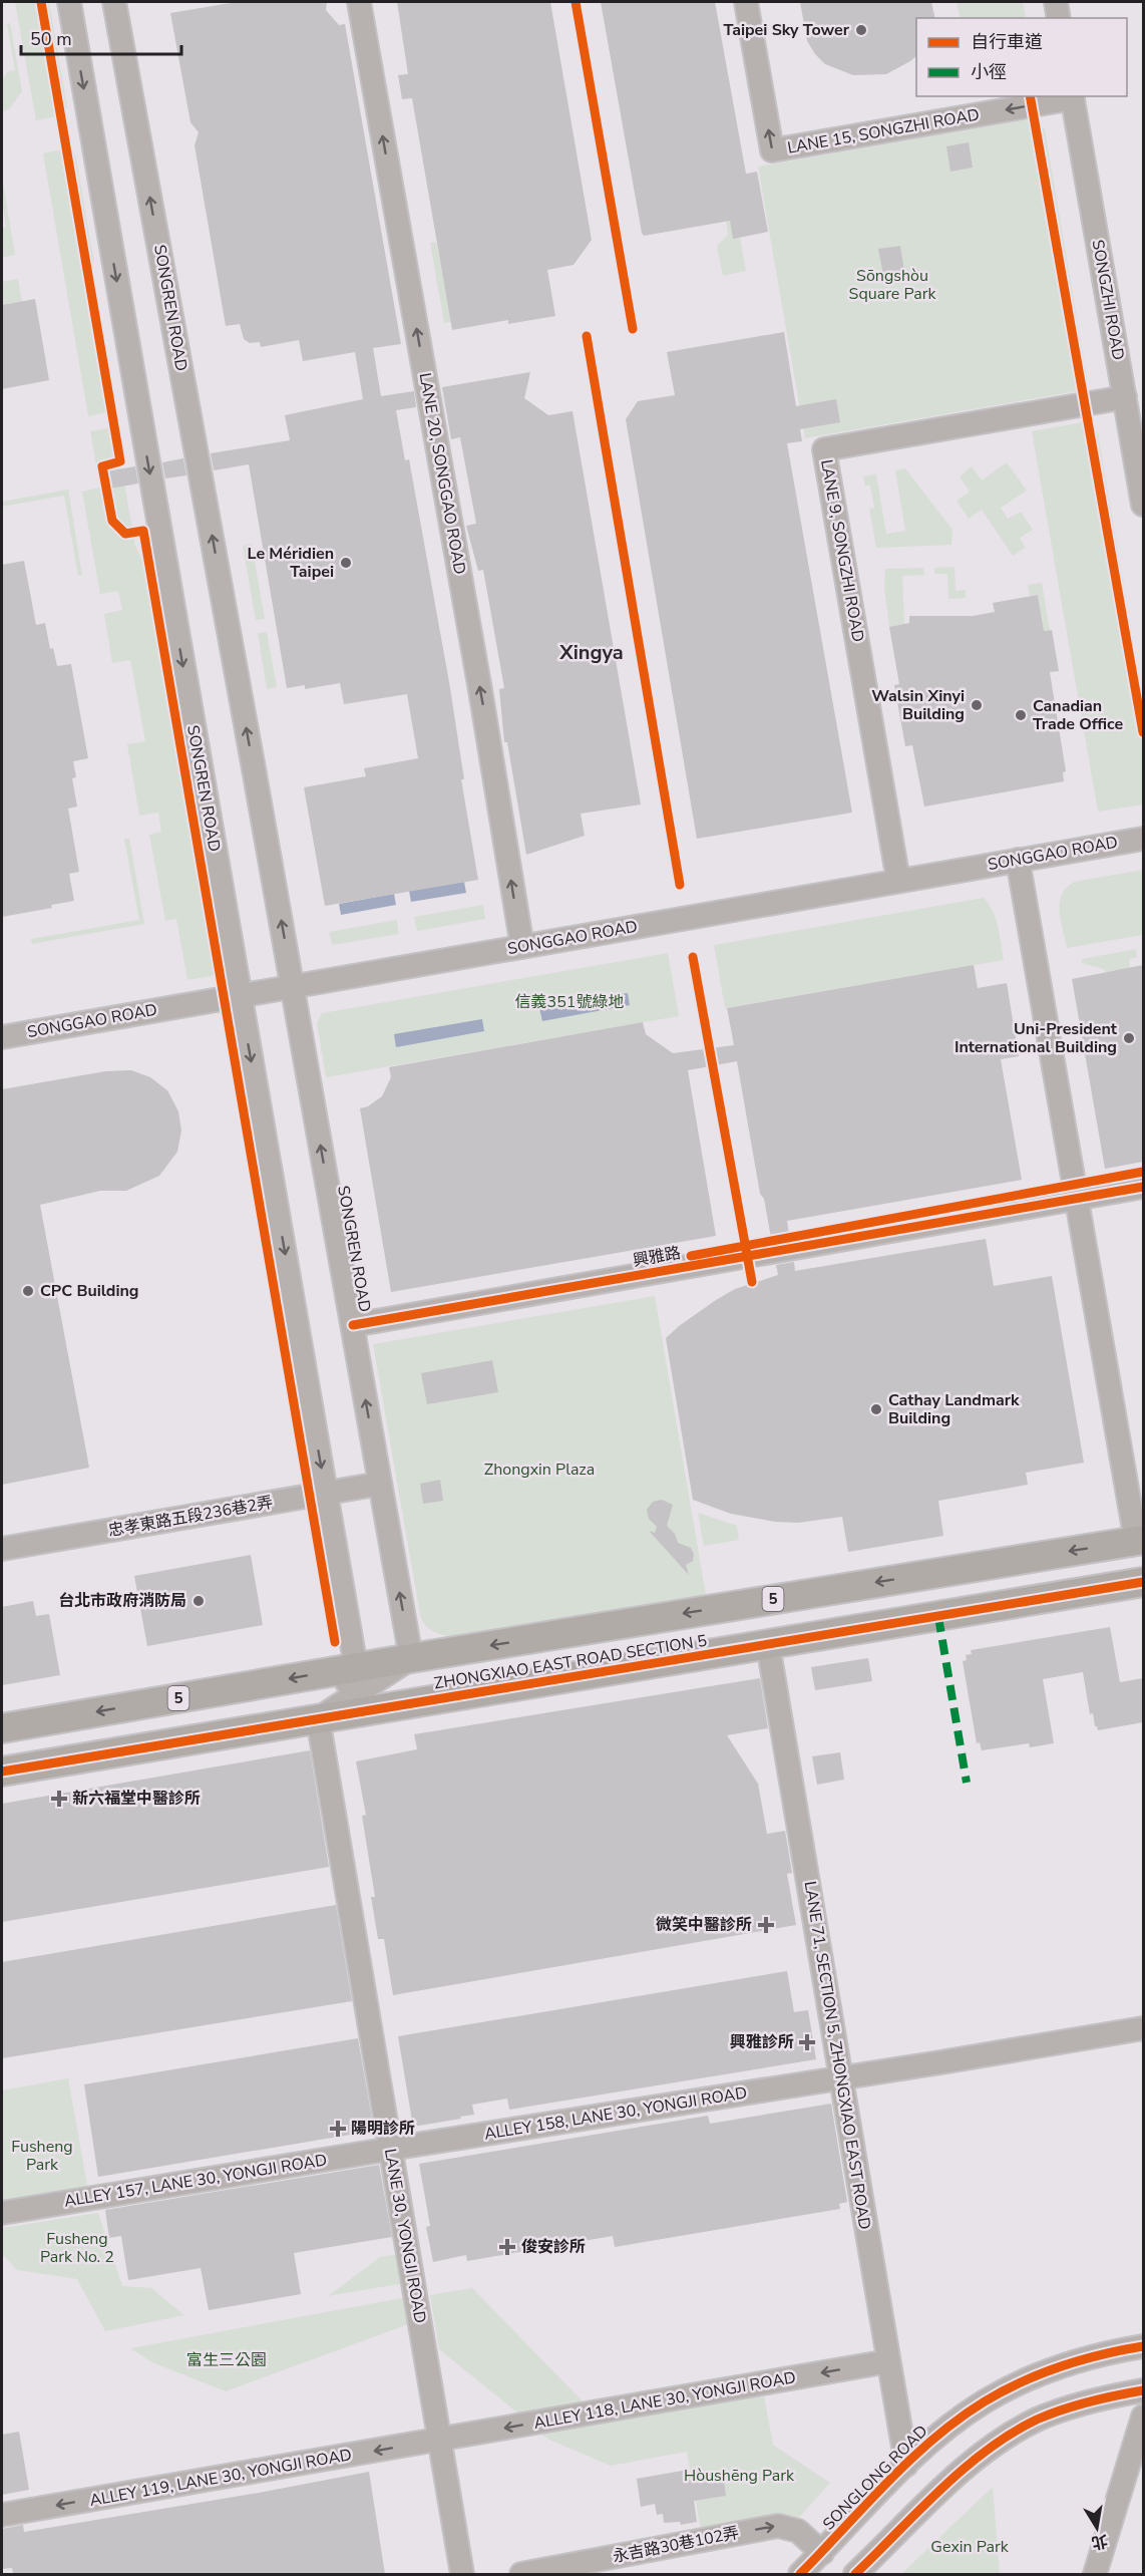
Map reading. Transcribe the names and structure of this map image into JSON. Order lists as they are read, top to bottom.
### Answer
{
  "streets": {
    "main road": ["5", "ZHONGXIAO EAST ROAD SECTION 5"],
    "street": [
      "LANE 15, SONGZHI ROAD",
      "SONGZHI ROAD",
      "SONGREN ROAD",
      "LANE 20, SONGGAO ROAD",
      "LANE 9, SONGZHI ROAD",
      "SONGGAO ROAD",
      "興雅路",
      "忠孝東路五段236巷2弄",
      "LANE 71, SECTION 5, ZHONGXIAO EAST ROAD",
      "ALLEY 158, LANE 30, YONGJI ROAD",
      "ALLEY 157, LANE 30, YONGJI ROAD",
      "LANE 30, YONGJI ROAD",
      "ALLEY 118, LANE 30, YONGJI ROAD",
      "ALLEY 119, LANE 30, YONGJI ROAD",
      "SONGLONG ROAD",
      "永吉路30巷102弄"
    ]
  },
  "crossings": [
    ["LANE 15, SONGZHI ROAD", "SONGZHI ROAD"],
    ["SONGZHI ROAD", "LANE 9, SONGZHI ROAD"],
    ["SONGREN ROAD", "SONGGAO ROAD"],
    ["SONGREN ROAD", "興雅路"],
    ["SONGREN ROAD", "忠孝東路五段236巷2弄"],
    ["SONGREN ROAD", "ZHONGXIAO EAST ROAD SECTION 5"],
    ["LANE 20, SONGGAO ROAD", "SONGGAO ROAD"],
    ["LANE 9, SONGZHI ROAD", "SONGGAO ROAD"],
    ["ZHONGXIAO EAST ROAD SECTION 5", "LANE 71, SECTION 5, ZHONGXIAO EAST ROAD"],
    ["ZHONGXIAO EAST ROAD SECTION 5", "LANE 30, YONGJI ROAD"],
    ["LANE 71, SECTION 5, ZHONGXIAO EAST ROAD", "ALLEY 158, LANE 30, YONGJI ROAD"],
    ["LANE 71, SECTION 5, ZHONGXIAO EAST ROAD", "ALLEY 118, LANE 30, YONGJI ROAD"],
    ["LANE 71, SECTION 5, ZHONGXIAO EAST ROAD", "SONGLONG ROAD"],
    ["ALLEY 158, LANE 30, YONGJI ROAD", "ALLEY 157, LANE 30, YONGJI ROAD"],
    ["ALLEY 158, LANE 30, YONGJI ROAD", "LANE 30, YONGJI ROAD"],
    ["ALLEY 157, LANE 30, YONGJI ROAD", "LANE 30, YONGJI ROAD"],
    ["LANE 30, YONGJI ROAD", "ALLEY 118, LANE 30, YONGJI ROAD"],
    ["LANE 30, YONGJI ROAD", "ALLEY 119, LANE 30, YONGJI ROAD"],
    ["ALLEY 118, LANE 30, YONGJI ROAD", "ALLEY 119, LANE 30, YONGJI ROAD"],
    ["SONGLONG ROAD", "永吉路30巷102弄"]
  ],
  "one_way": [
    "LANE 20, SONGGAO ROAD",
    "ALLEY 118, LANE 30, YONGJI ROAD",
    "ALLEY 119, LANE 30, YONGJI ROAD",
    "永吉路30巷102弄"
  ],
  "districts": ["Xingya"],
  "parks": [
    "Sōngshòu Square Park",
    "信義351號綠地",
    "Zhongxin Plaza",
    "Fusheng Park",
    "Fusheng Park No. 2",
    "富生三公園",
    "Hòushēng Park",
    "Gexin Park"
  ],
  "places": {
    "other": [
      "Taipei Sky Tower",
      "Le Méridien Taipei",
      "Walsin Xinyi Building",
      "Canadian Trade Office",
      "Uni-President International Building",
      "CPC Building",
      "Cathay Landmark Building",
      "台北市政府消防局"
    ],
    "health": [
      "新六福堂中醫診所",
      "微笑中醫診所",
      "興雅診所",
      "陽明診所",
      "俊安診所"
    ]
  },
  "legend": ["自行車道", "小徑"],
  "scale_bar": "50 m",
  "north": "bottom"
}
